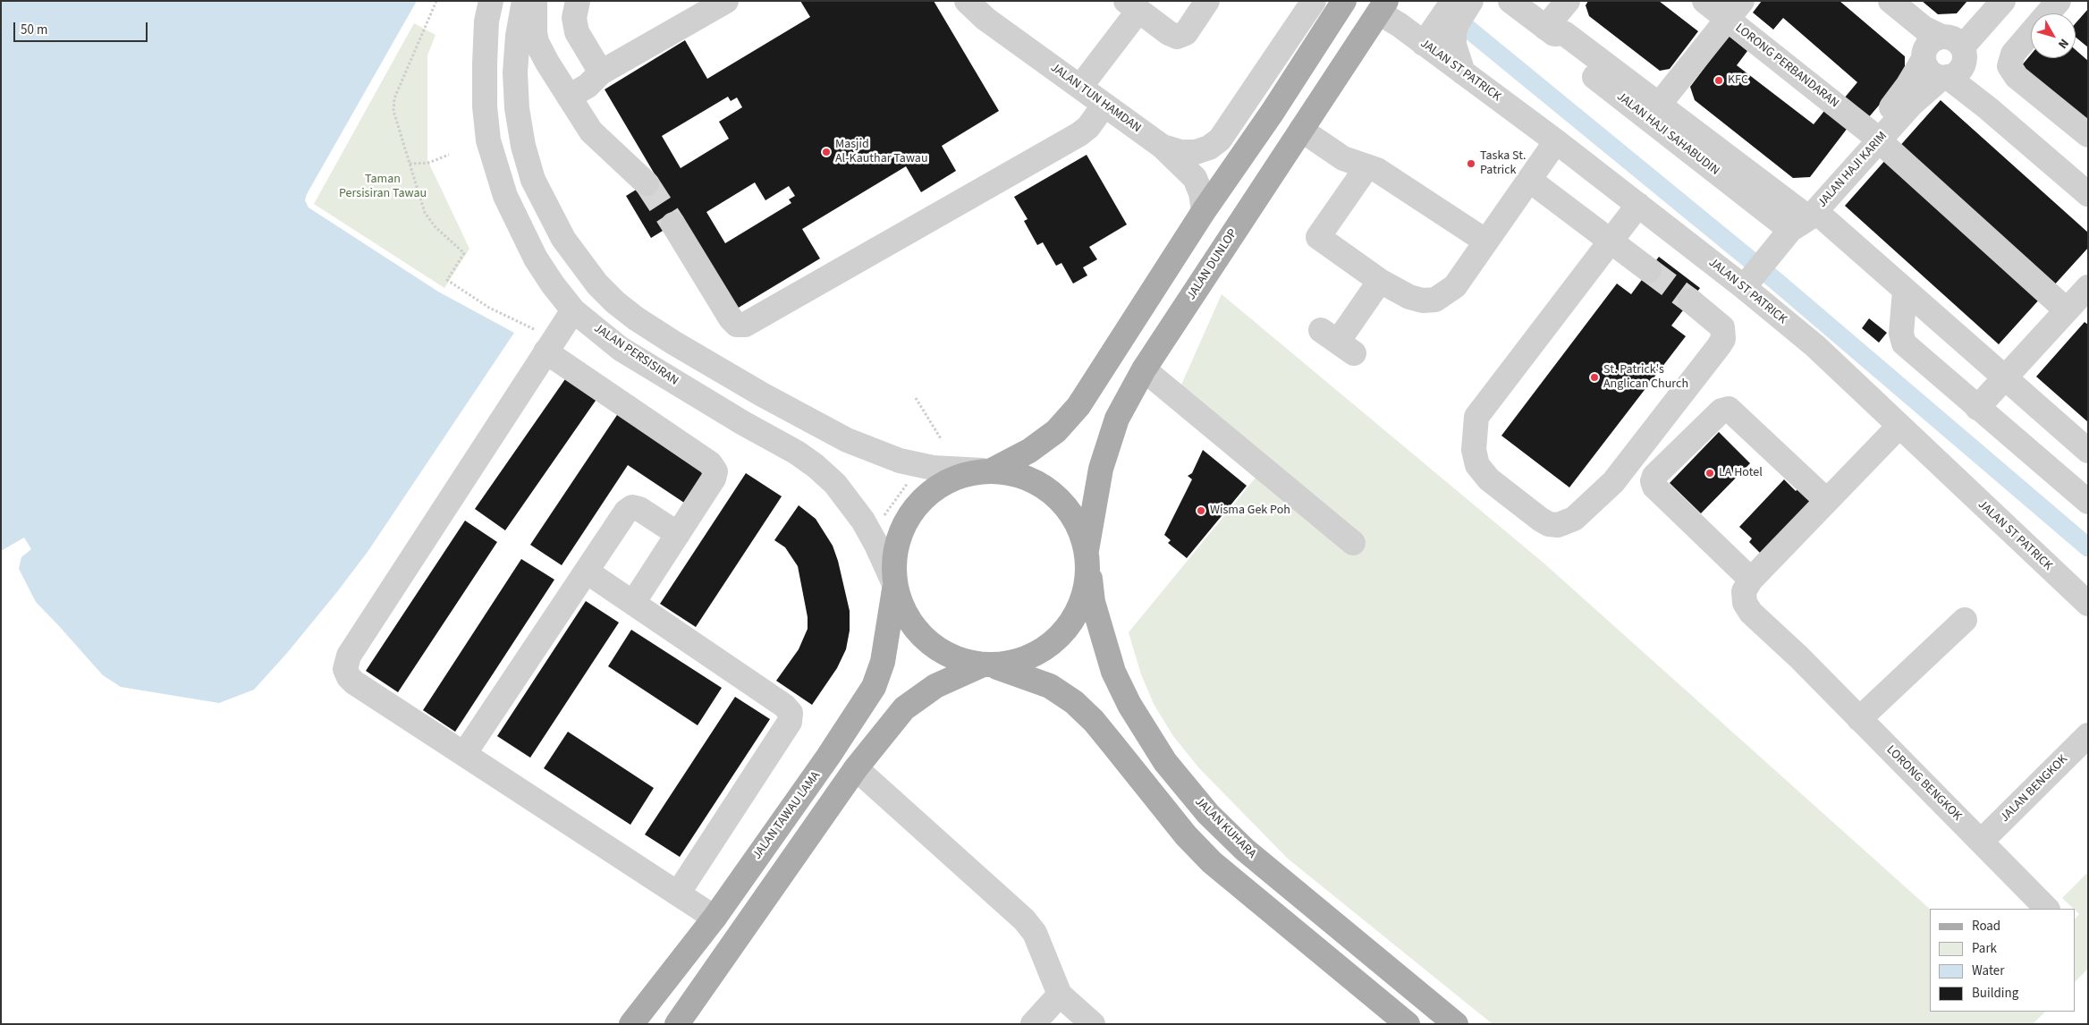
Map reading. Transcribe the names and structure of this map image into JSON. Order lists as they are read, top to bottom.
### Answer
{
  "streets": {
    "main road": ["JALAN DUNLOP", "JALAN TAWAU LAMA", "JALAN KUHARA"],
    "street": [
      "LORONG PERBANDARAN",
      "JALAN ST PATRICK",
      "JALAN TUN HAMDAN",
      "JALAN HAJI SAHABUDIN",
      "JALAN HAJI KARIM",
      "JALAN PERSISIRAN",
      "LORONG BENGKOK",
      "JALAN BENGKOK"
    ]
  },
  "crossings": [
    ["LORONG PERBANDARAN", "JALAN HAJI KARIM"],
    ["JALAN ST PATRICK", "JALAN HAJI KARIM"],
    ["JALAN ST PATRICK", "JALAN DUNLOP"],
    ["JALAN HAJI SAHABUDIN", "JALAN HAJI KARIM"],
    ["JALAN DUNLOP", "JALAN KUHARA"],
    ["JALAN PERSISIRAN", "JALAN TAWAU LAMA"],
    ["LORONG BENGKOK", "JALAN BENGKOK"]
  ],
  "parks": ["Taman Persisiran Tawau"],
  "places": [
    "KFC",
    "Masjid Al-Kauthar Tawau",
    "Taska St. Patrick",
    "St. Patrick's Anglican Church",
    "LA Hotel",
    "Wisma Gek Poh"
  ],
  "legend": [
    "Road",
    "Park",
    "Water",
    "Building"
  ],
  "scale_bar": "50 m",
  "north": "bottom right"
}
